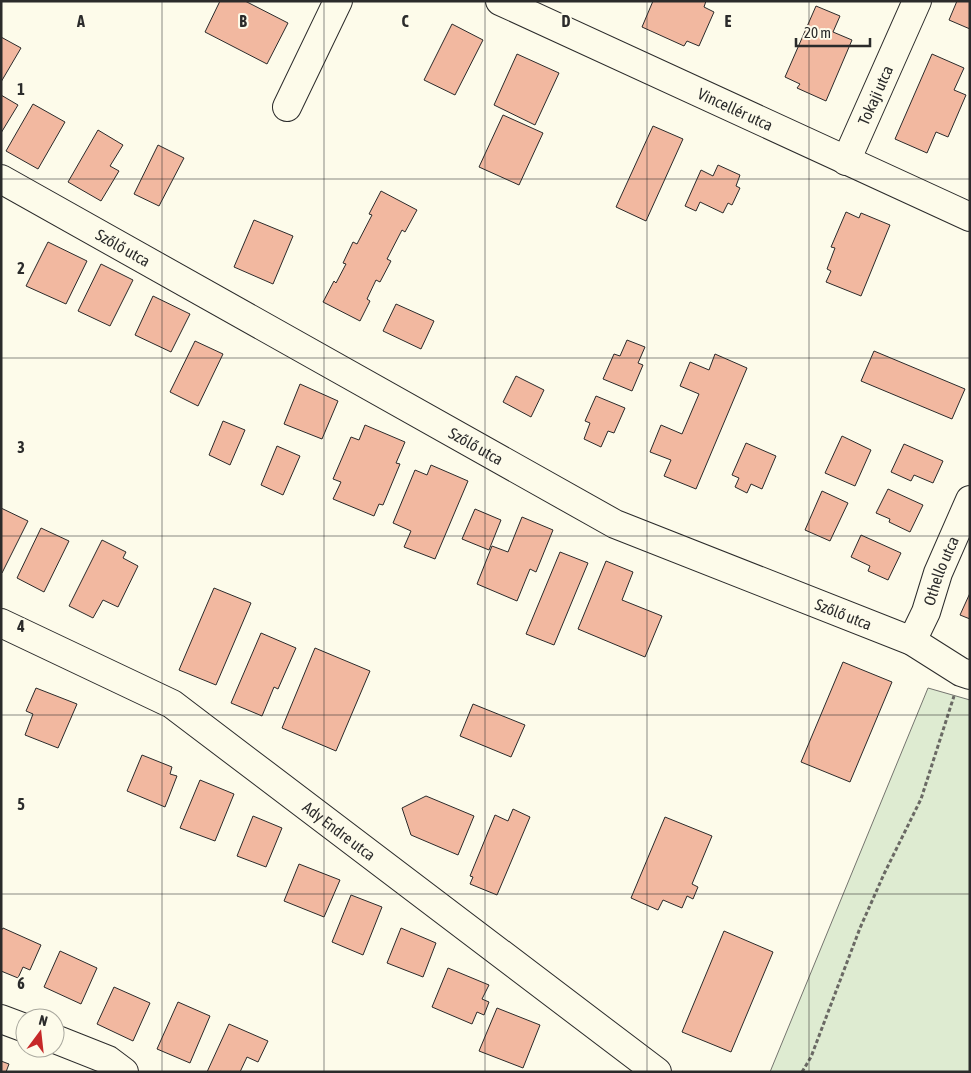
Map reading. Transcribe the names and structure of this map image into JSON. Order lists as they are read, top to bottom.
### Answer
{
  "streets": {
    "street": [
      "Tokaji utca",
      "Vincellér utca",
      "Szőlő utca",
      "Othello utca",
      "Ady Endre utca"
    ]
  },
  "crossings": [
    ["Tokaji utca", "Vincellér utca"],
    ["Szőlő utca", "Othello utca"]
  ],
  "scale_bar": "20 m",
  "north": "top",
  "grid": {
    "columns": [
      "A",
      "B",
      "C",
      "D",
      "E"
    ],
    "rows": [
      "1",
      "2",
      "3",
      "4",
      "5",
      "6"
    ]
  }
}
